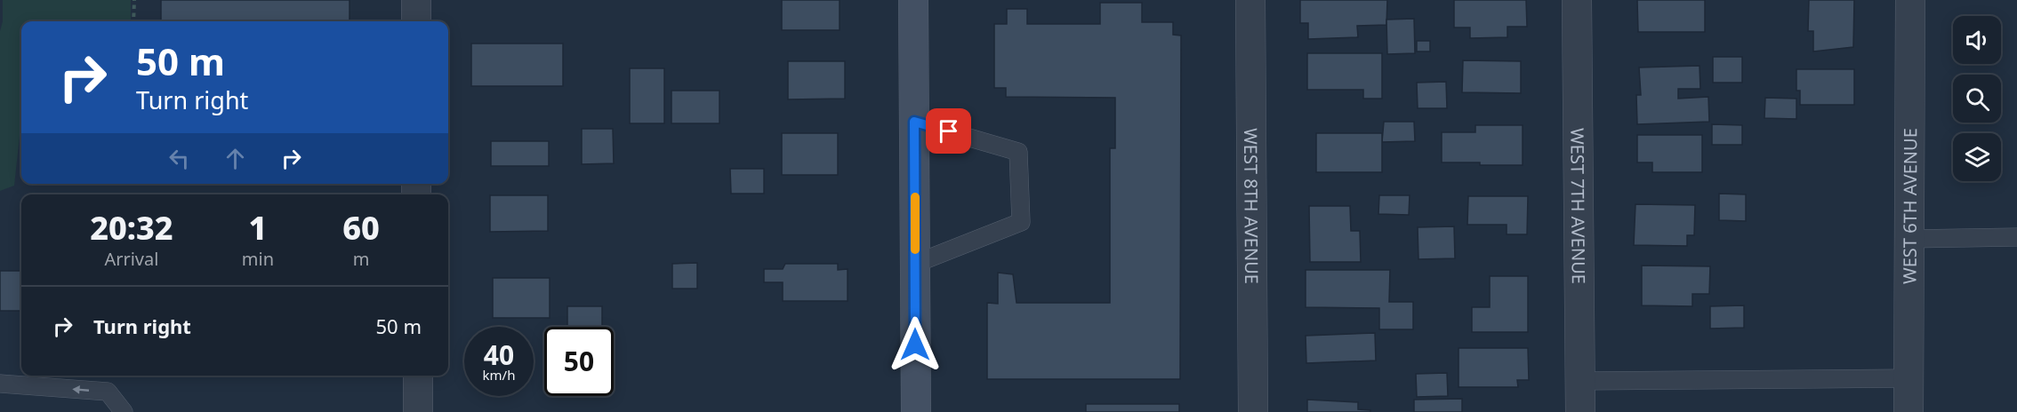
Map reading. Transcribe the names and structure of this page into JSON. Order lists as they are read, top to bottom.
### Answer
{
  "streets": {
    "street": ["WEST 8TH AVENUE", "WEST 7TH AVENUE", "WEST 6TH AVENUE"]
  },
  "page": {
    "turn": ["50 m", "Turn right"],
    "eta": [
      "20:32",
      "Arrival",
      "1",
      "min",
      "60",
      "m"
    ],
    "list": [
      {
        "name": "Turn right",
        "value": "50 m"
      }
    ],
    "speed": "40 km/h",
    "limit": "50"
  }
}
